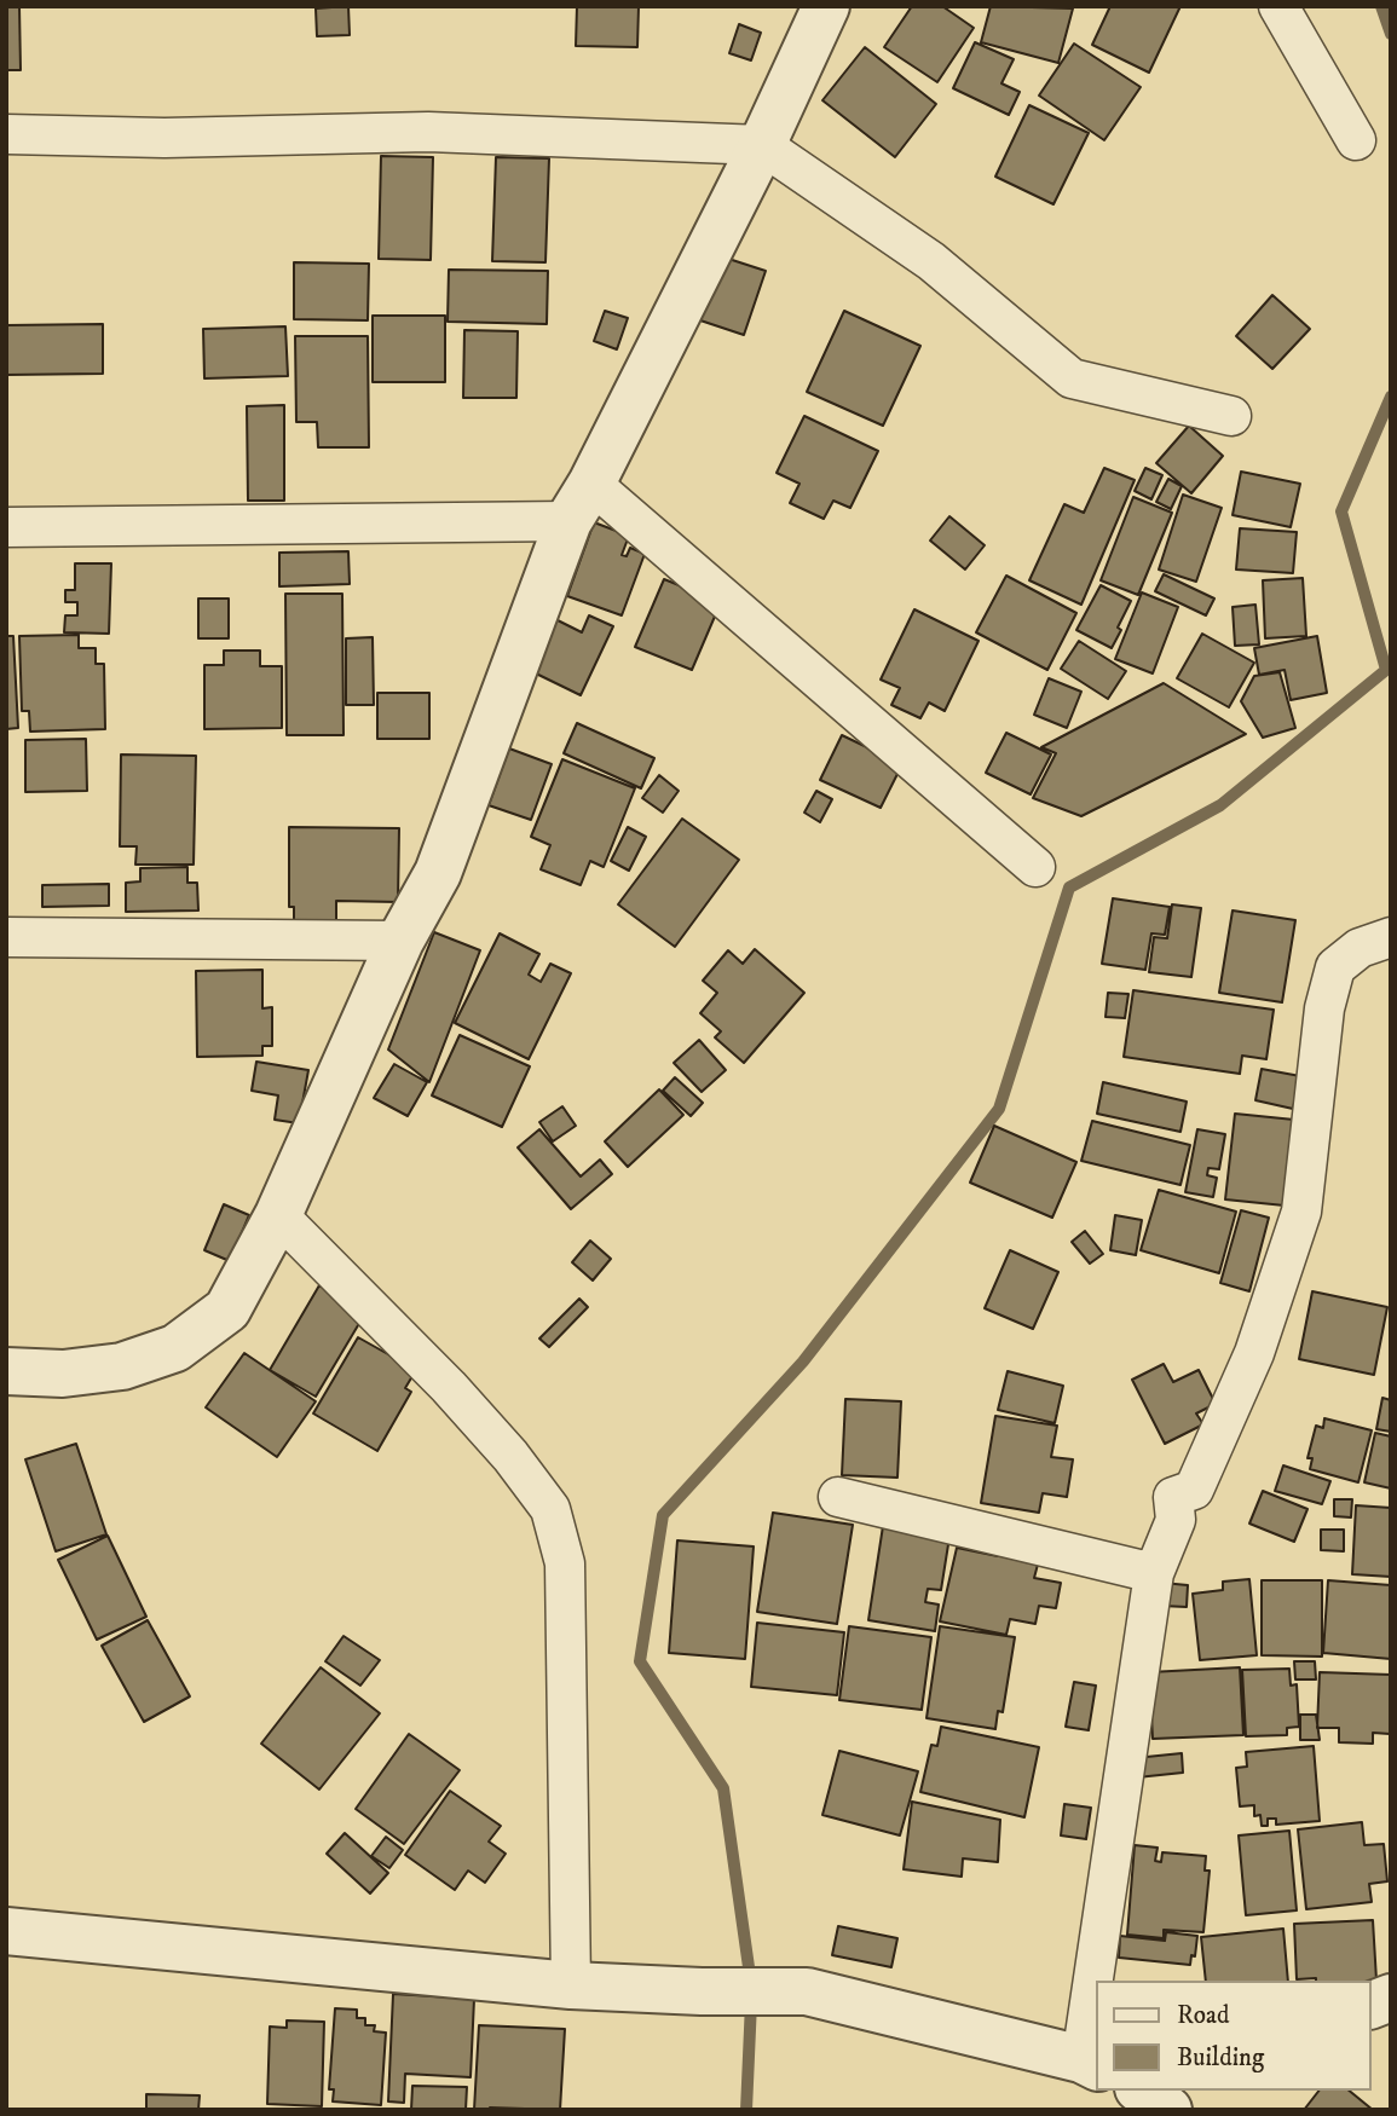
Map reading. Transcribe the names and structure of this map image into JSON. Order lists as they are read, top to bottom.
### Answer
{
  "legend": ["Road", "Building"]
}
